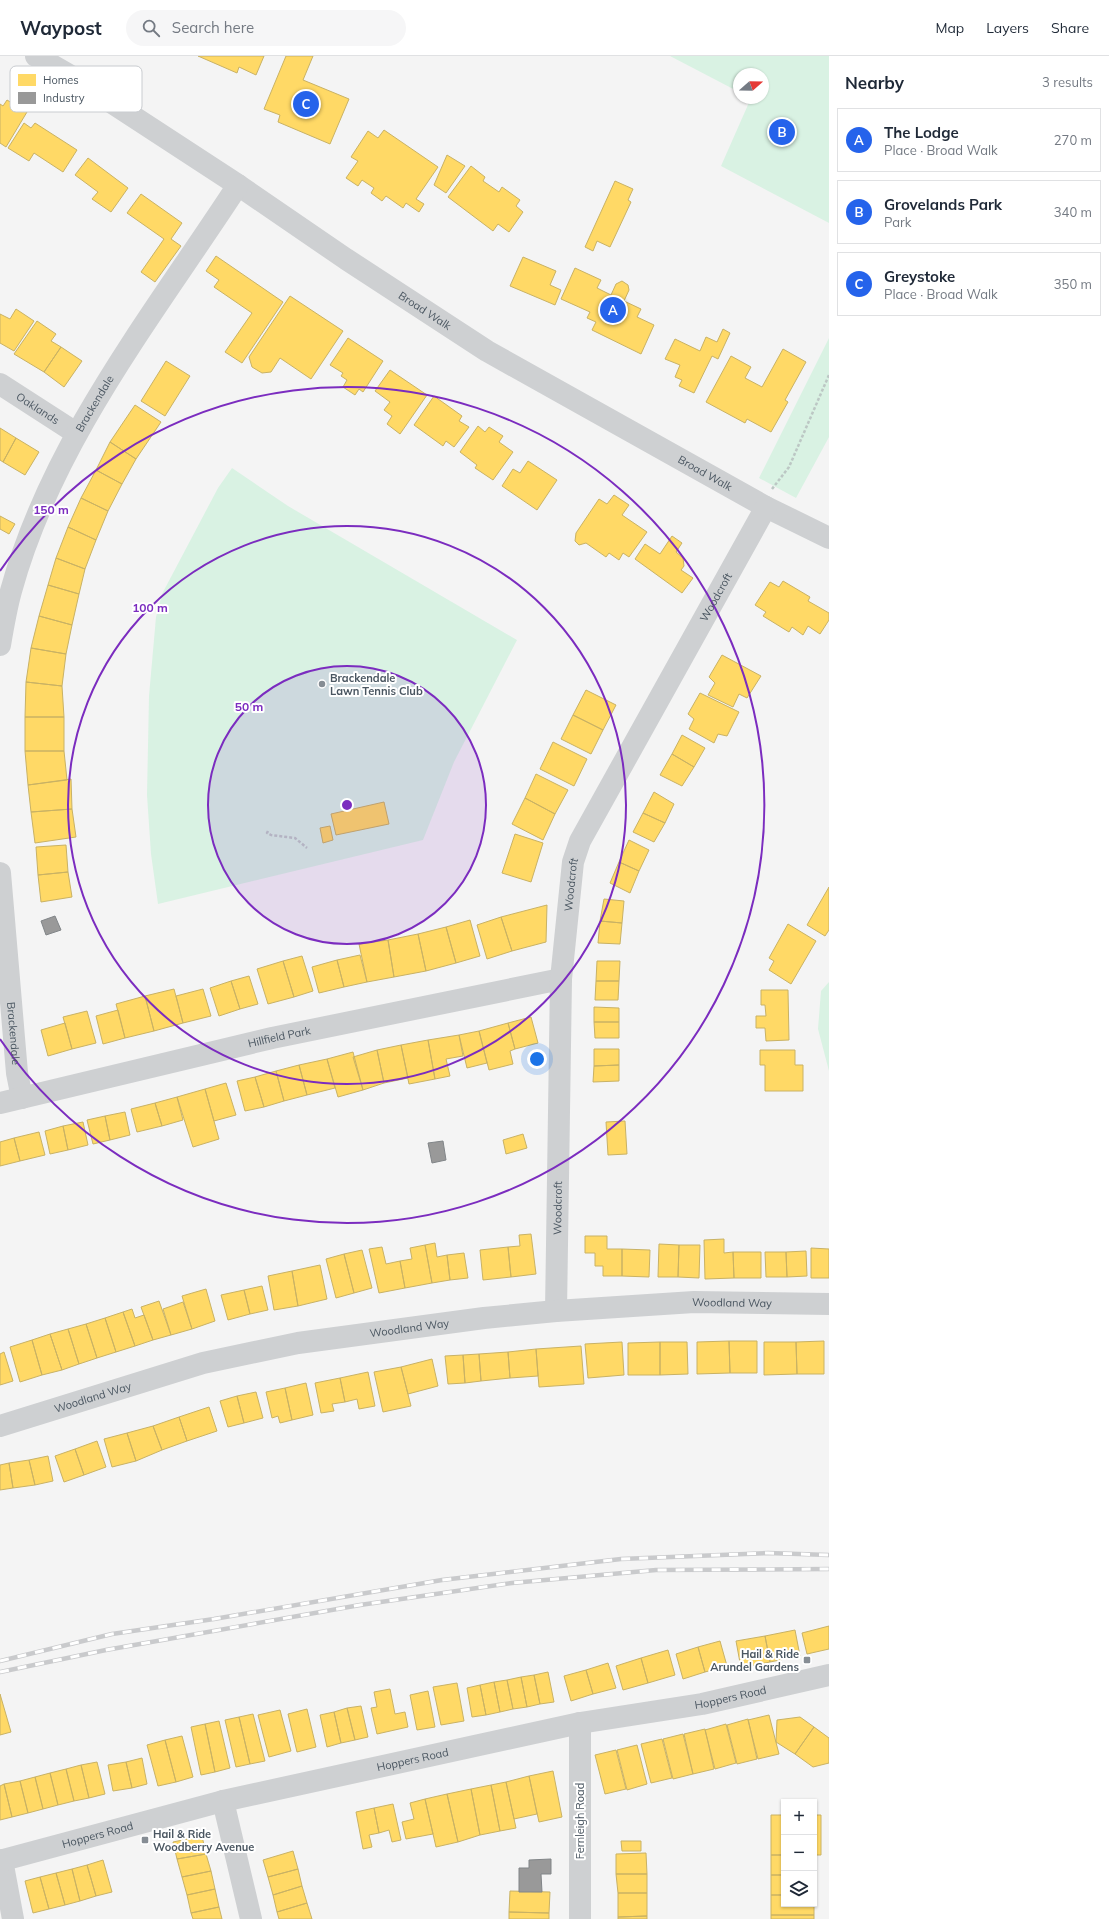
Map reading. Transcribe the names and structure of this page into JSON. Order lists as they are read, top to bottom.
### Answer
{
  "streets": {
    "street": [
      "Broad Walk",
      "Brackendale",
      "Oaklands",
      "Woodcroft",
      "Hillfield Park",
      "Woodland Way",
      "Hoppers Road",
      "Fernleigh Road"
    ]
  },
  "crossings": [
    ["Broad Walk", "Brackendale"],
    ["Broad Walk", "Woodcroft"],
    ["Brackendale", "Oaklands"],
    ["Brackendale", "Hillfield Park"],
    ["Woodcroft", "Hillfield Park"],
    ["Woodcroft", "Woodland Way"],
    ["Hoppers Road", "Fernleigh Road"]
  ],
  "places": {
    "other": ["Brackendale Lawn Tennis Club"],
    "transit": ["Hail & Ride Arundel Gardens", "Hail & Ride Woodberry Avenue"]
  },
  "legend": ["Homes", "Industry"],
  "north": "right",
  "page": {
    "header": "Waypost",
    "search": "Search here",
    "nav": ["Map", "Layers", "Share"],
    "heading": ["Nearby", "3 results"],
    "pins": ["C", "B", "A"],
    "list": [
      {
        "mark": "A",
        "name": "The Lodge",
        "note": "Place · Broad Walk",
        "value": "270 m"
      },
      {
        "mark": "B",
        "name": "Grovelands Park",
        "note": "Park",
        "value": "340 m"
      },
      {
        "mark": "C",
        "name": "Greystoke",
        "note": "Place · Broad Walk",
        "value": "350 m"
      }
    ],
    "map_buttons": ["+", "−"]
  },
  "rings": ["150 m", "100 m", "50 m"]
}
